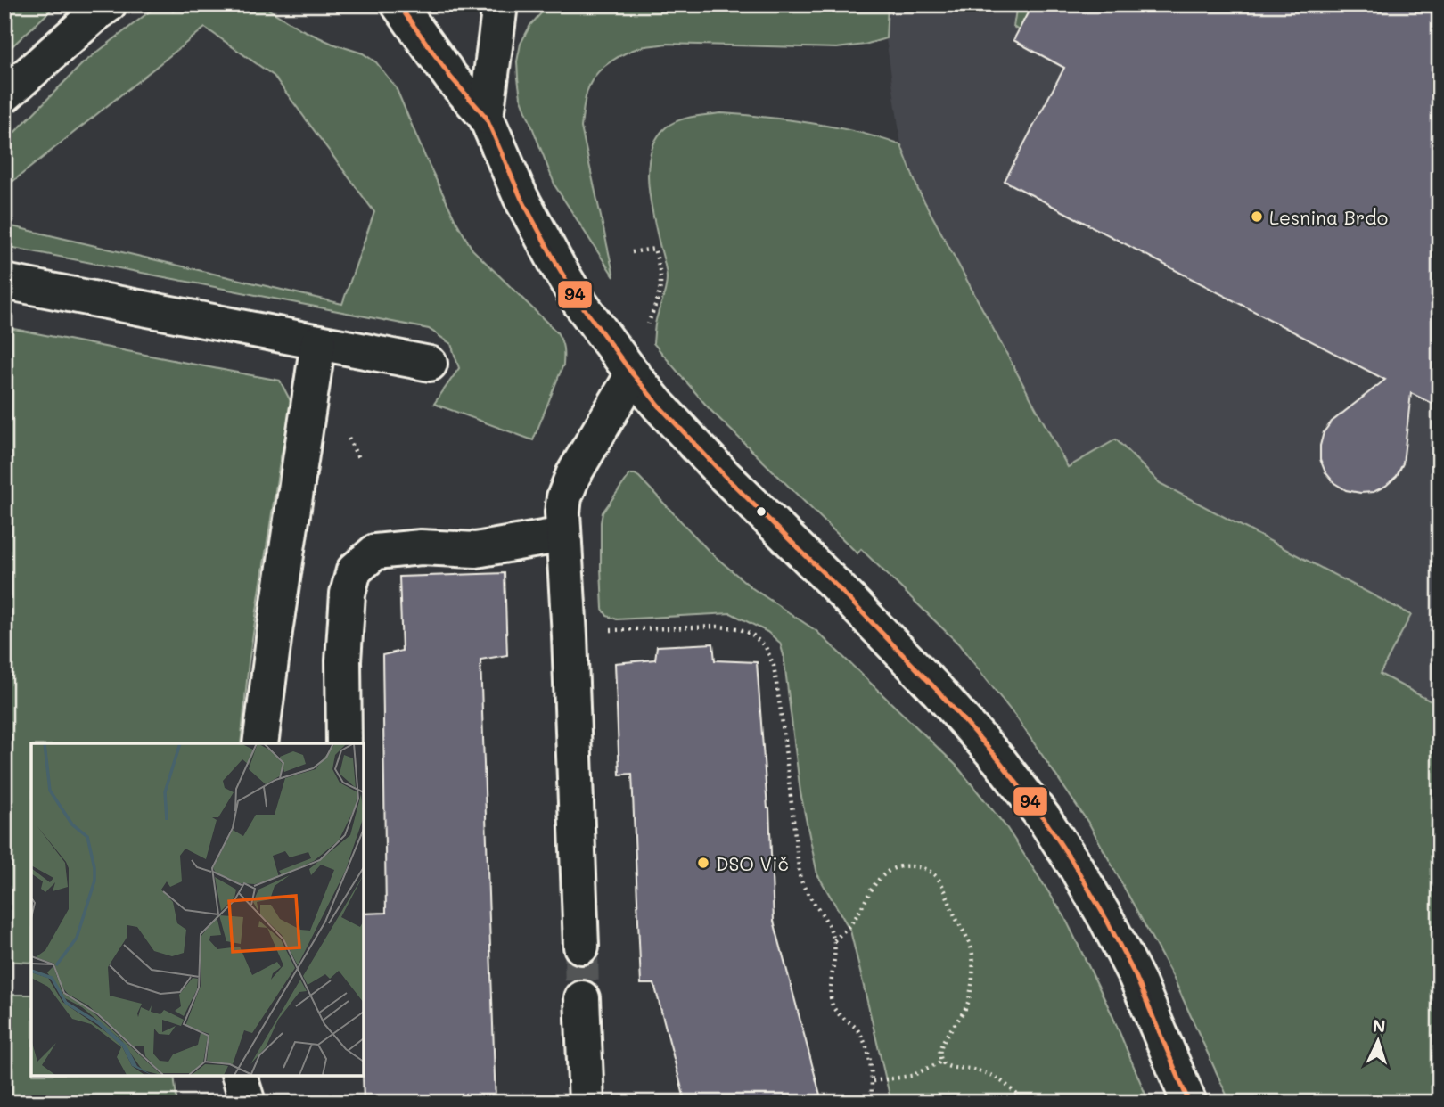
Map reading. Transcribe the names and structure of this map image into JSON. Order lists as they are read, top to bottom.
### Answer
{
  "places": ["Lesnina Brdo", "DSO Vič"],
  "lines": ["transit line 94"],
  "north": "top"
}
